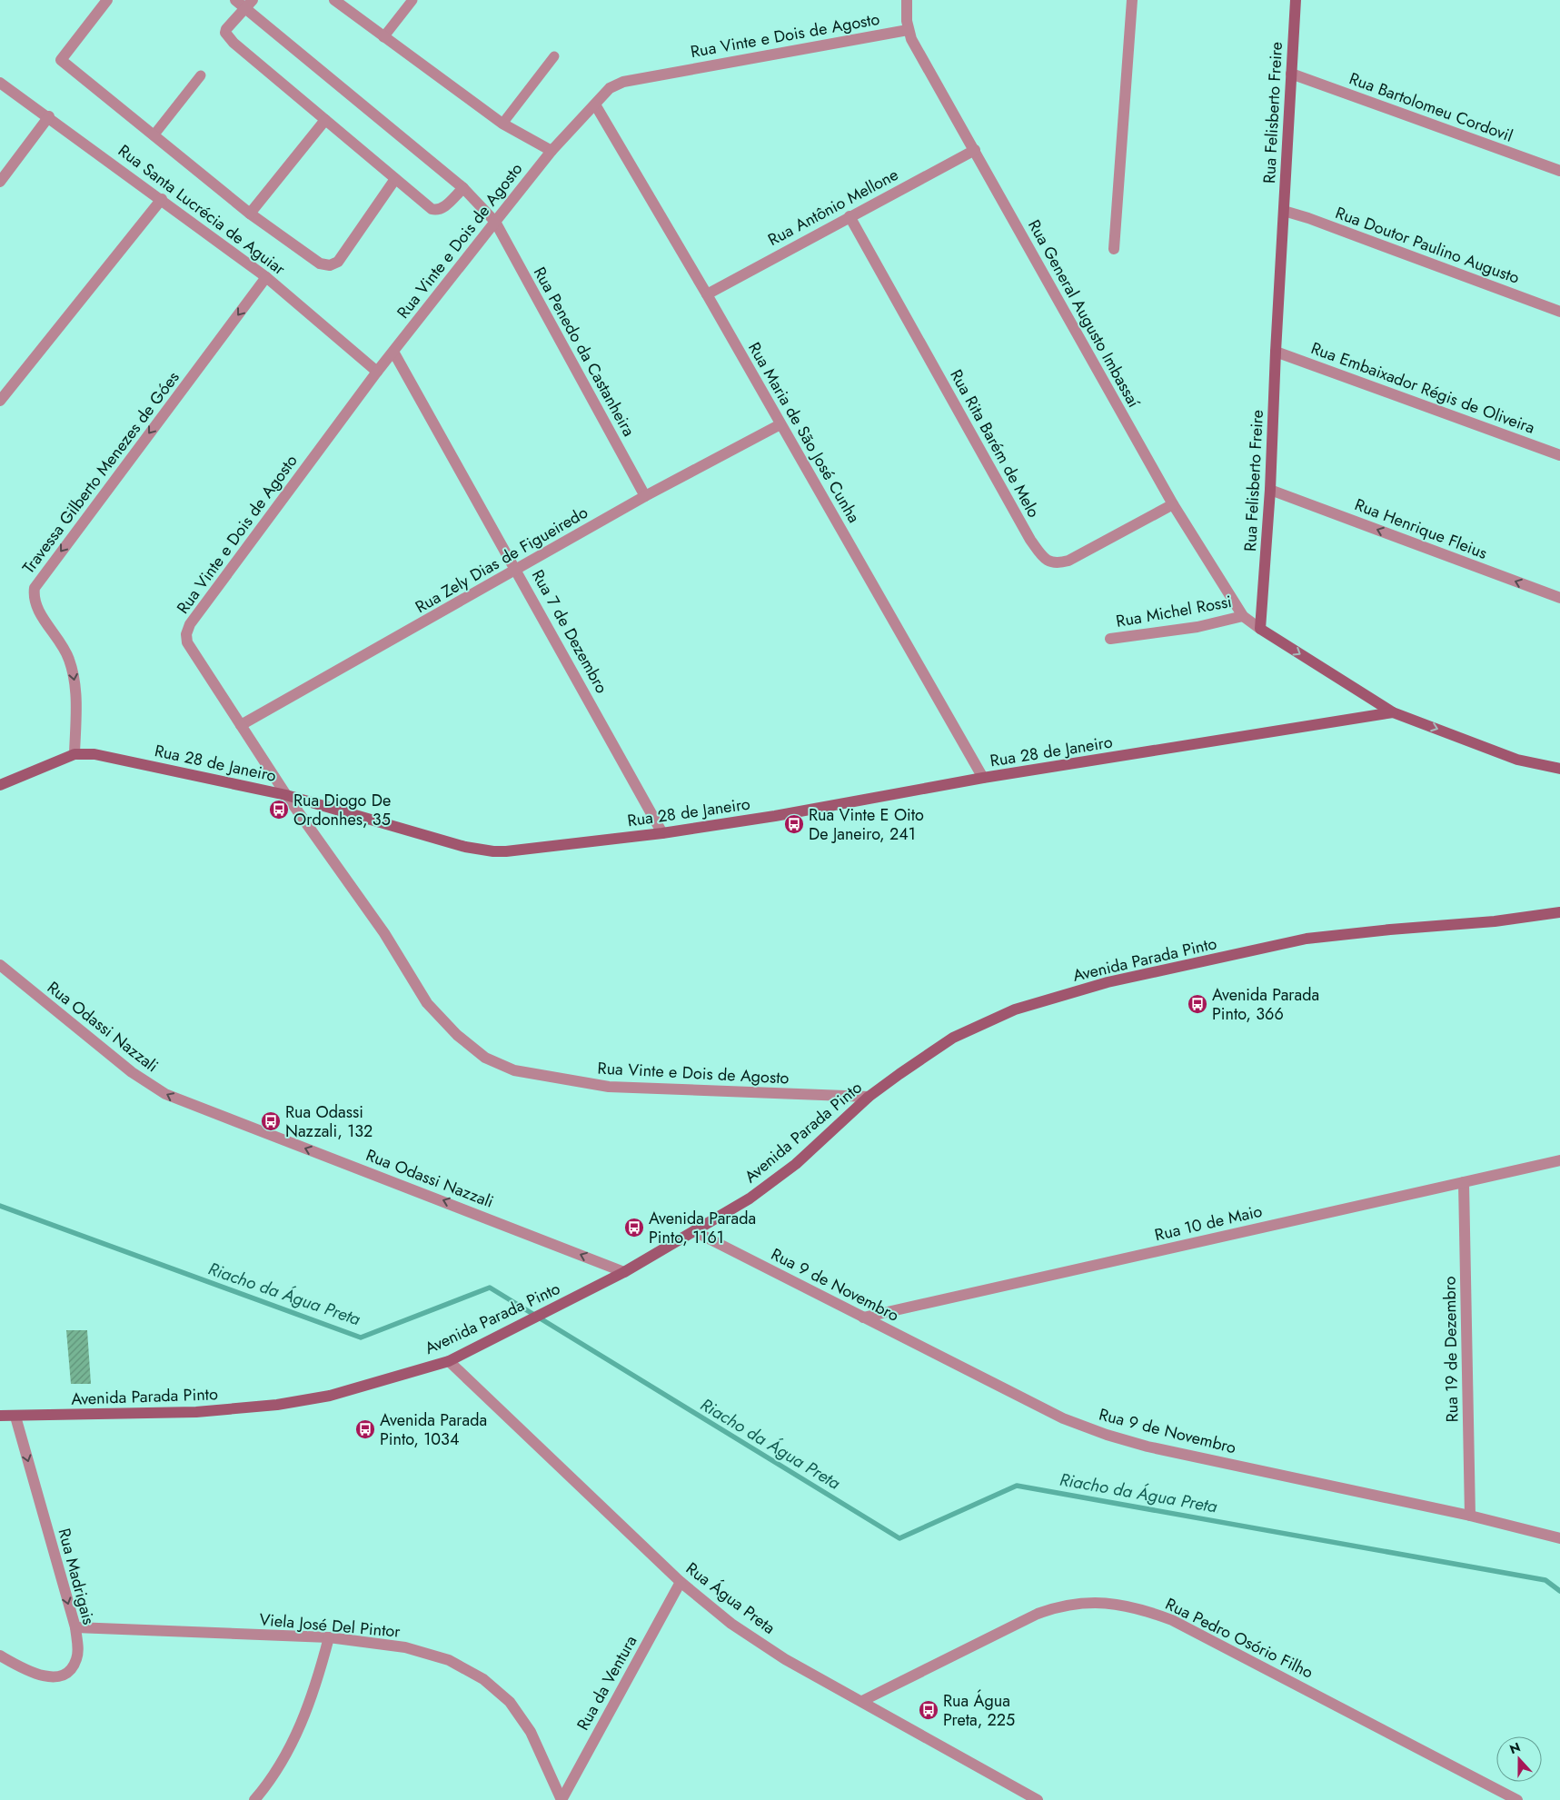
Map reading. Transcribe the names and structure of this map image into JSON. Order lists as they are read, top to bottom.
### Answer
{
  "streets": {
    "street": [
      "Rua Vinte e Dois de Agosto",
      "Rua Bartolomeu Cordovil",
      "Rua Felisberto Freire",
      "Rua Antônio Mellone",
      "Rua Santa Lucrécia de Aguiar",
      "Rua Doutor Paulino Augusto",
      "Rua General Augusto Imbassaí",
      "Rua Penedo da Castanheira",
      "Rua Embaixador Régis de Oliveira",
      "Rua Maria de São José Cunha",
      "Rua Rita Barém de Melo",
      "Travessa Gilberto Menezes de Góes",
      "Rua Henrique Fleius",
      "Rua Zely Dias de Figueiredo",
      "Rua Michel Rossi",
      "Rua 7 de Dezembro",
      "Rua 28 de Janeiro",
      "Avenida Parada Pinto",
      "Rua Odassi Nazzali",
      "Rua 10 de Maio",
      "Rua 9 de Novembro",
      "Rua 19 de Dezembro",
      "Rua Madrigais",
      "Rua Água Preta",
      "Viela José Del Pintor",
      "Rua Pedro Osório Filho",
      "Rua da Ventura"
    ]
  },
  "crossings": [
    ["Rua Vinte e Dois de Agosto", "Rua Santa Lucrécia de Aguiar"],
    ["Rua Vinte e Dois de Agosto", "Rua General Augusto Imbassaí"],
    ["Rua Vinte e Dois de Agosto", "Rua Penedo da Castanheira"],
    ["Rua Vinte e Dois de Agosto", "Rua Maria de São José Cunha"],
    ["Rua Vinte e Dois de Agosto", "Rua Zely Dias de Figueiredo"],
    ["Rua Vinte e Dois de Agosto", "Rua 7 de Dezembro"],
    ["Rua Vinte e Dois de Agosto", "Rua 28 de Janeiro"],
    ["Rua Vinte e Dois de Agosto", "Avenida Parada Pinto"],
    ["Rua Bartolomeu Cordovil", "Rua Felisberto Freire"],
    ["Rua Felisberto Freire", "Rua Doutor Paulino Augusto"],
    ["Rua Felisberto Freire", "Rua General Augusto Imbassaí"],
    ["Rua Felisberto Freire", "Rua Embaixador Régis de Oliveira"],
    ["Rua Felisberto Freire", "Rua Henrique Fleius"],
    ["Rua Antônio Mellone", "Rua General Augusto Imbassaí"],
    ["Rua Antônio Mellone", "Rua Maria de São José Cunha"],
    ["Rua Antônio Mellone", "Rua Rita Barém de Melo"],
    ["Rua Santa Lucrécia de Aguiar", "Travessa Gilberto Menezes de Góes"],
    ["Rua General Augusto Imbassaí", "Rua Rita Barém de Melo"],
    ["Rua General Augusto Imbassaí", "Rua Michel Rossi"],
    ["Rua Penedo da Castanheira", "Rua Zely Dias de Figueiredo"],
    ["Rua Maria de São José Cunha", "Rua Zely Dias de Figueiredo"],
    ["Rua Maria de São José Cunha", "Rua 28 de Janeiro"],
    ["Travessa Gilberto Menezes de Góes", "Rua 28 de Janeiro"],
    ["Rua Zely Dias de Figueiredo", "Rua 7 de Dezembro"],
    ["Rua 7 de Dezembro", "Rua 28 de Janeiro"],
    ["Avenida Parada Pinto", "Rua Odassi Nazzali"],
    ["Avenida Parada Pinto", "Rua 9 de Novembro"],
    ["Avenida Parada Pinto", "Rua Madrigais"],
    ["Avenida Parada Pinto", "Rua Água Preta"],
    ["Rua 10 de Maio", "Rua 9 de Novembro"],
    ["Rua 10 de Maio", "Rua 19 de Dezembro"],
    ["Rua 9 de Novembro", "Rua 19 de Dezembro"],
    ["Rua Madrigais", "Viela José Del Pintor"],
    ["Rua Água Preta", "Rua Pedro Osório Filho"],
    ["Rua Água Preta", "Rua da Ventura"],
    ["Viela José Del Pintor", "Rua da Ventura"]
  ],
  "one_way": [
    "Travessa Gilberto Menezes de Góes",
    "Rua Henrique Fleius",
    "Rua Odassi Nazzali",
    "Rua Madrigais"
  ],
  "water": ["Riacho da Água Preta"],
  "places": {
    "bus stop": [
      "Rua Diogo De Ordonhes, 35",
      "Rua Vinte E Oito De Janeiro, 241",
      "Avenida Parada Pinto, 366",
      "Rua Odassi Nazzali, 132",
      "Avenida Parada Pinto, 1161",
      "Avenida Parada Pinto, 1034",
      "Rua Água Preta, 225"
    ]
  },
  "north": "top"
}
